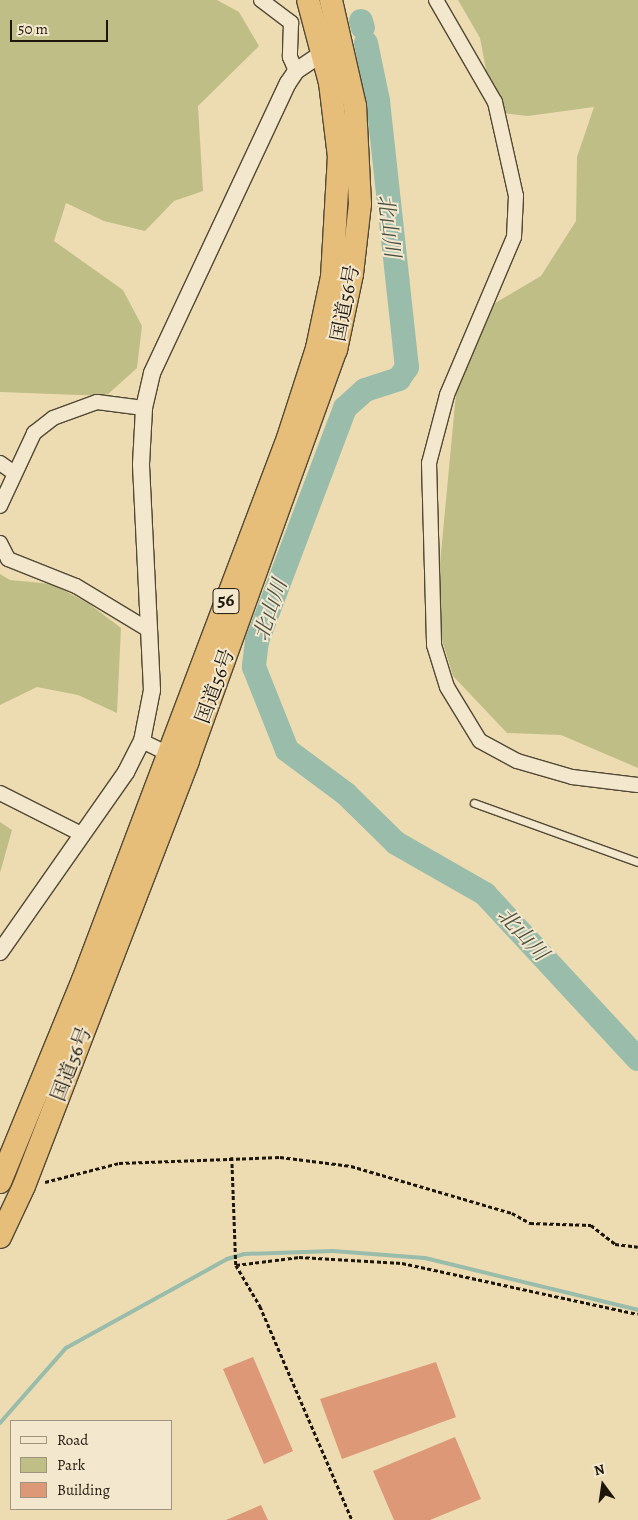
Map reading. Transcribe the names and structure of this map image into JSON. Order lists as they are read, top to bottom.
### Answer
{
  "streets": {
    "highway": ["国道56号", "56"]
  },
  "water": ["北山川"],
  "legend": ["Road", "Park", "Building"],
  "scale_bar": "50 m",
  "north": "top"
}
